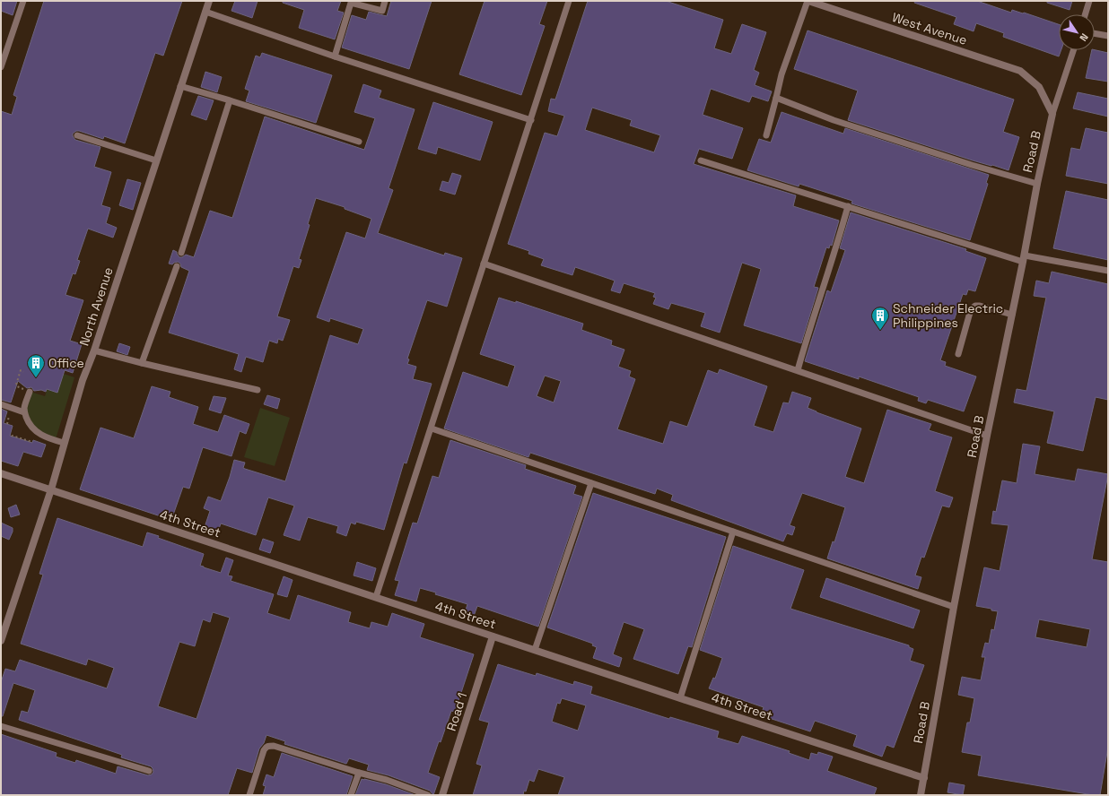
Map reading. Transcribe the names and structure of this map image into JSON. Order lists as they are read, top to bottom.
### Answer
{
  "streets": {
    "street": [
      "West Avenue",
      "Road B",
      "North Avenue",
      "4th Street",
      "Road 1"
    ]
  },
  "crossings": [
    ["West Avenue", "Road B"],
    ["Road B", "4th Street"],
    ["North Avenue", "4th Street"],
    ["4th Street", "Road 1"]
  ],
  "places": {
    "building": ["Schneider Electric Philippines", "Office"]
  },
  "north": "bottom right"
}
